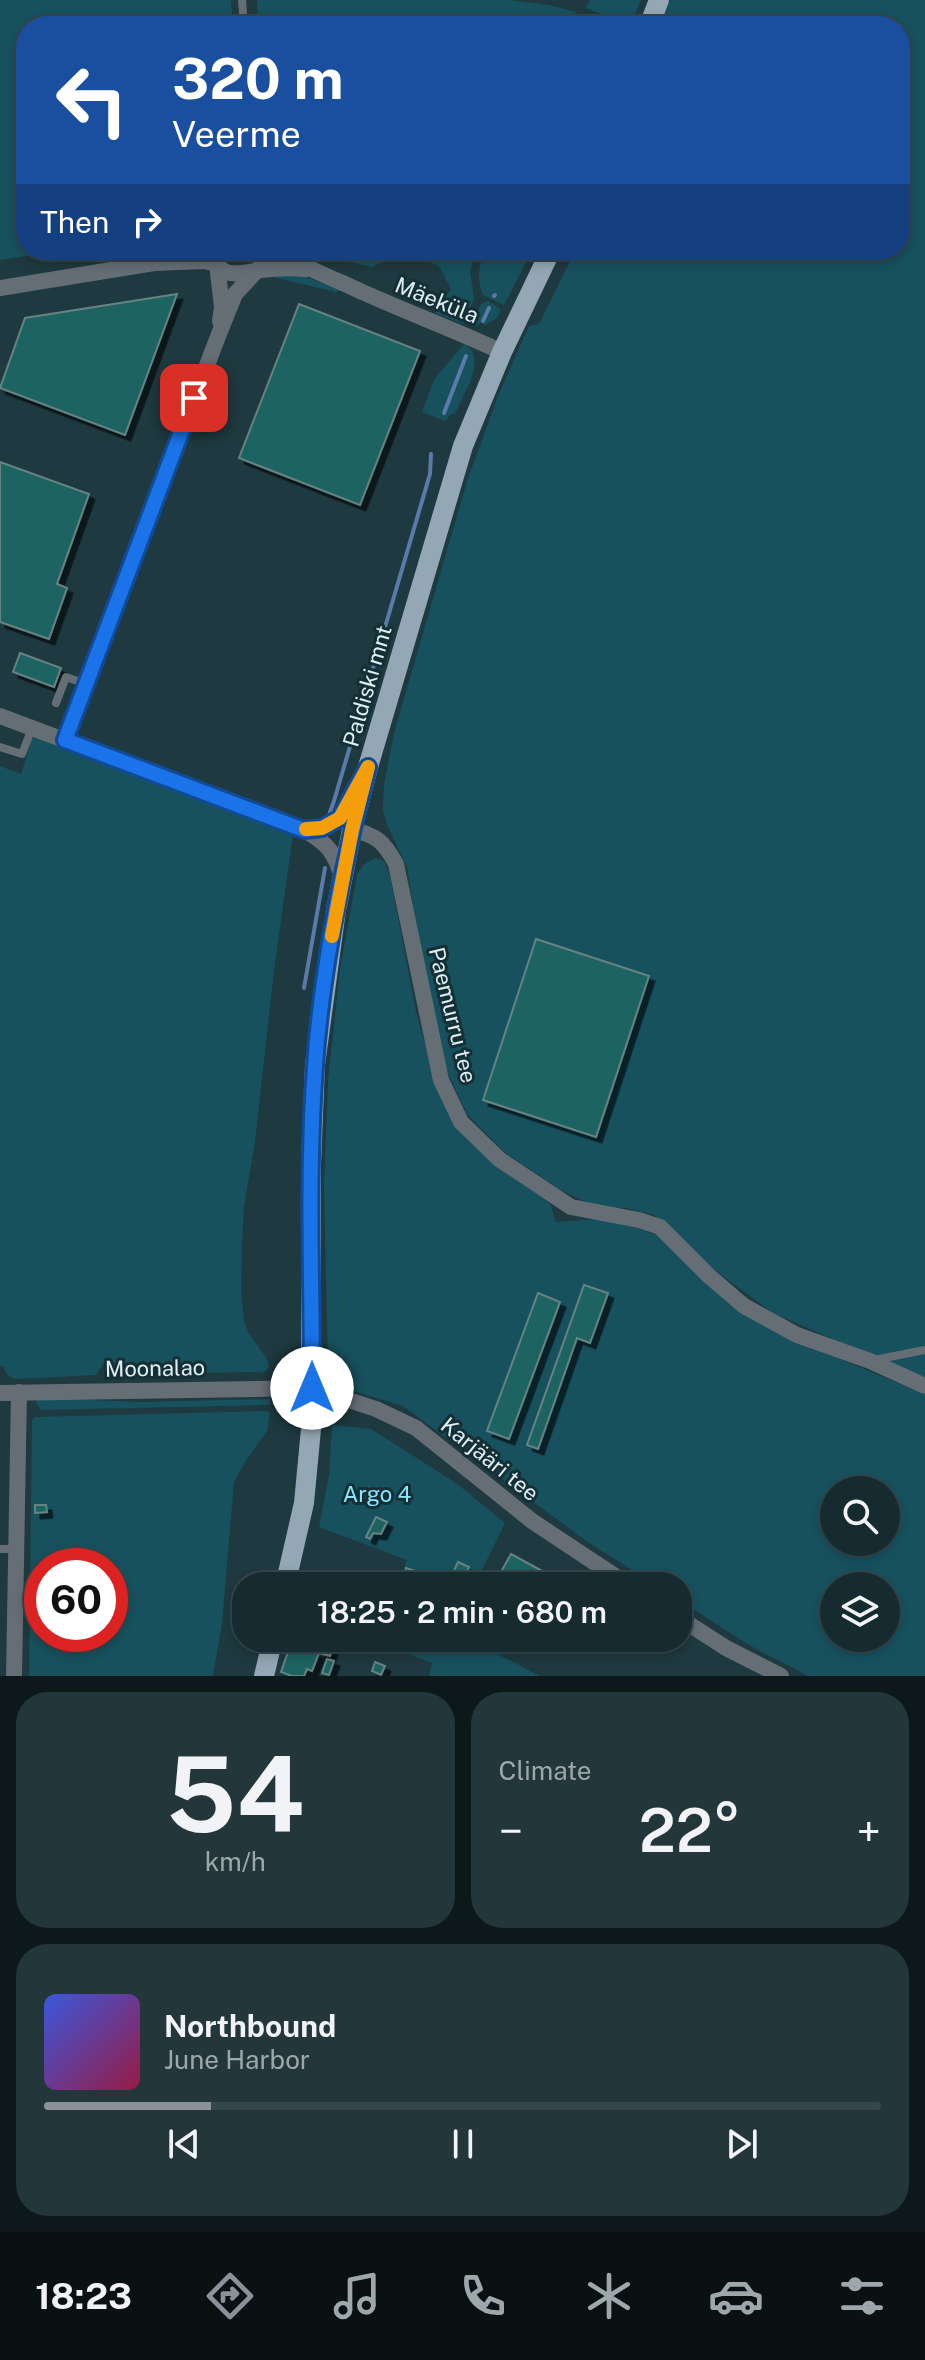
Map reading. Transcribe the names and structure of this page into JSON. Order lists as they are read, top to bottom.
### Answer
{
  "streets": {
    "main road": ["Paldiski mnt"],
    "street": [
      "Mäeküla",
      "Paemurru tee",
      "Moonalao",
      "Karjääri tee"
    ]
  },
  "crossings": [
    ["Mäeküla", "Paldiski mnt"],
    ["Paldiski mnt", "Paemurru tee"],
    ["Paldiski mnt", "Moonalao"],
    ["Paldiski mnt", "Karjääri tee"],
    ["Moonalao", "Karjääri tee"]
  ],
  "parks": ["Argo 4"],
  "page": {
    "turn": ["320 m", "Veerme"],
    "then": "Then",
    "limit": "60",
    "trip": "18:25 · 2 min · 680 m",
    "tile": [
      ["54", "km/h"],
      "Climate"
    ],
    "heat": ["−", "22°", "+"],
    "song": ["Northbound", "June Harbor"],
    "tabs": "18:23"
  }
}
